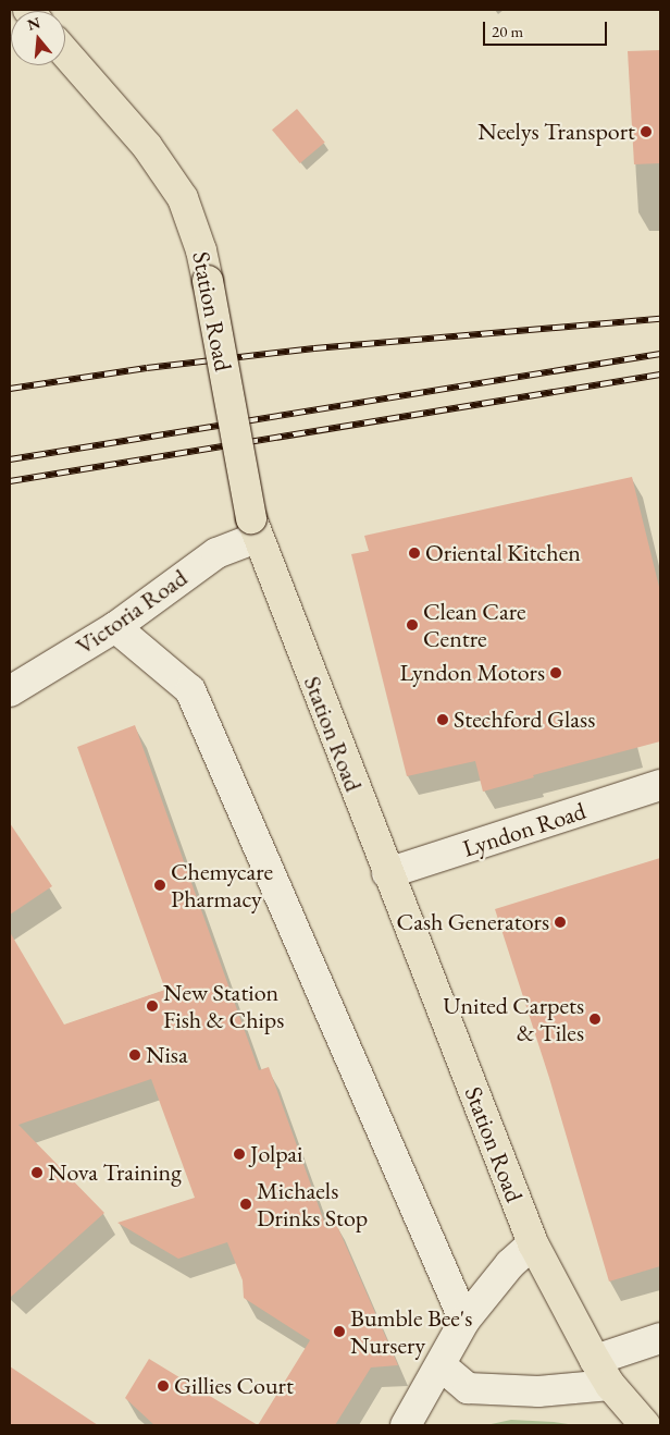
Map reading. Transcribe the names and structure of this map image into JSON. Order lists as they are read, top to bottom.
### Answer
{
  "streets": {
    "main road": ["Station Road"],
    "street": ["Victoria Road", "Lyndon Road"]
  },
  "crossings": [
    ["Station Road", "Victoria Road"],
    ["Station Road", "Lyndon Road"]
  ],
  "places": [
    "Neelys Transport",
    "Oriental Kitchen",
    "Clean Care Centre",
    "Lyndon Motors",
    "Stechford Glass",
    "Chemycare Pharmacy",
    "Cash Generators",
    "New Station Fish & Chips",
    "United Carpets & Tiles",
    "Nisa",
    "Jolpai",
    "Nova Training",
    "Michaels Drinks Stop",
    "Bumble Bee's Nursery",
    "Gillies Court"
  ],
  "scale_bar": "20 m",
  "north": "top"
}
